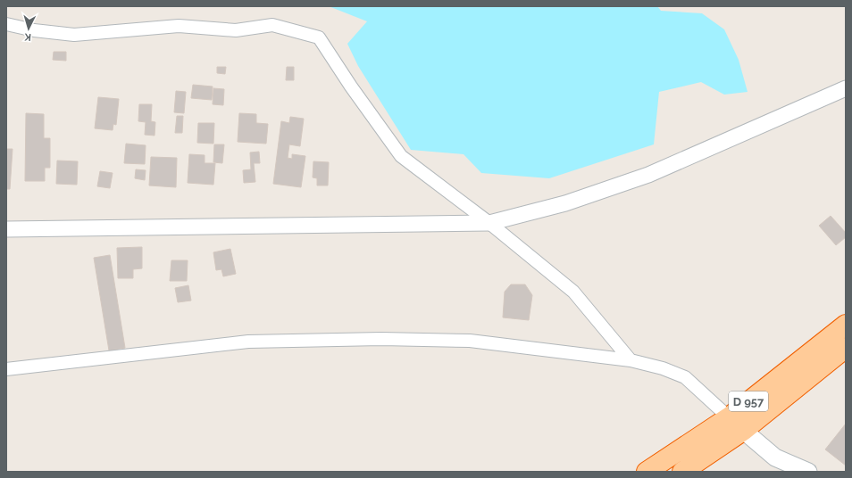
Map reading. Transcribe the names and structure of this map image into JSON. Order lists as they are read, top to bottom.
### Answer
{
  "streets": {
    "highway": ["D 957"]
  },
  "north": "bottom"
}
